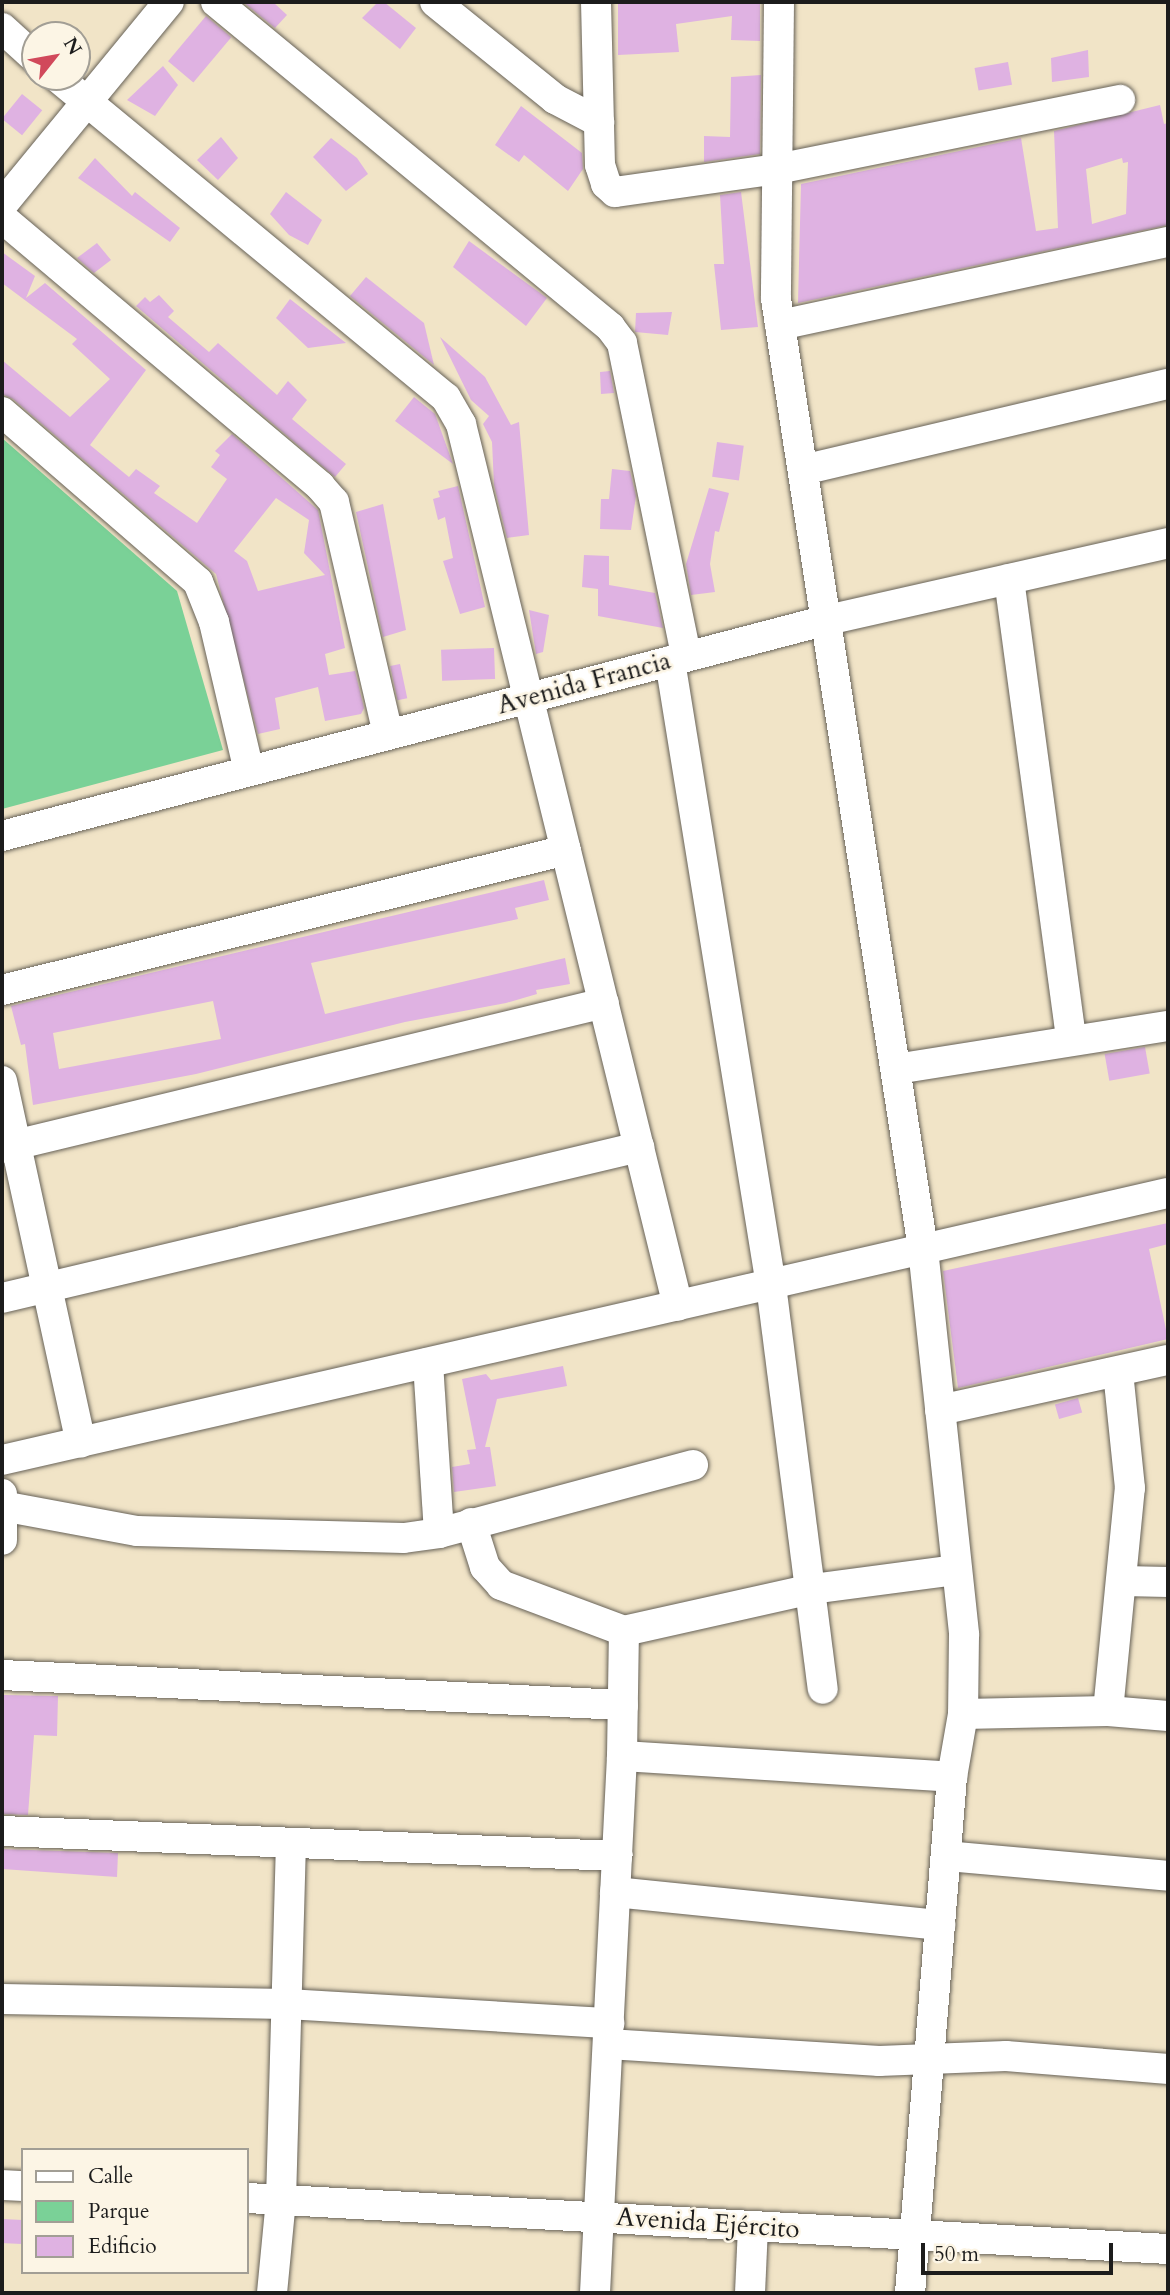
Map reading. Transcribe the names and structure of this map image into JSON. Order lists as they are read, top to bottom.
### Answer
{
  "streets": {
    "street": ["Avenida Francia", "Avenida Ejército"]
  },
  "legend": ["Calle", "Parque", "Edificio"],
  "scale_bar": "50 m",
  "north": "top right"
}
